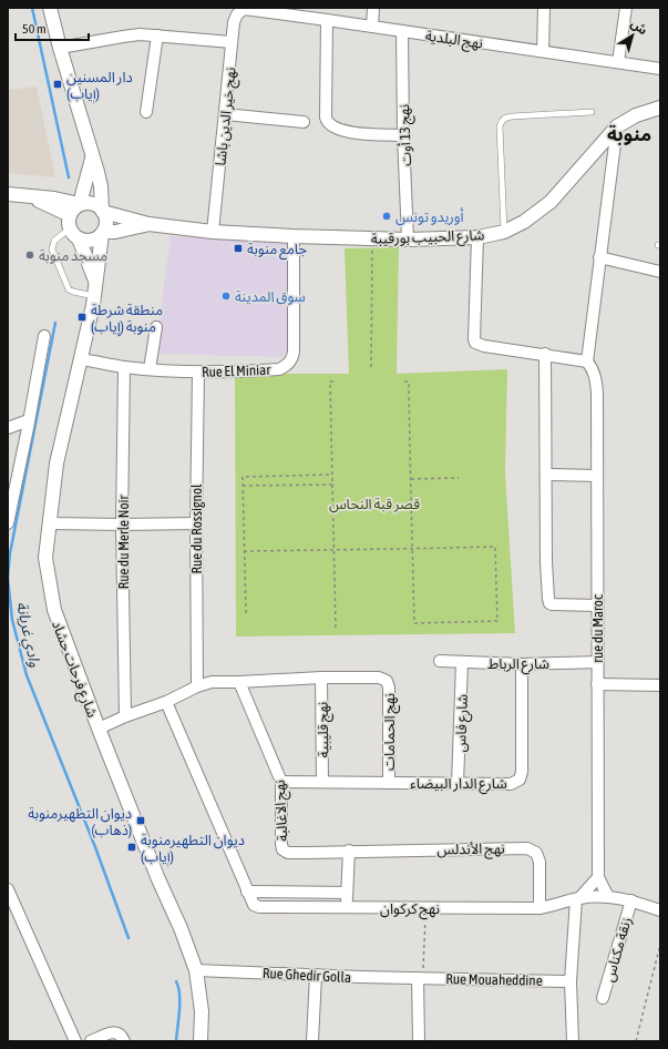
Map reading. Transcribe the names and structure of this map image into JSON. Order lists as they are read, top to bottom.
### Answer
{
  "streets": {
    "street": [
      "نهج البلدية",
      "نهج خير الدين باشا",
      "نهج 13 أوت",
      "شارع الحبيب بورقيبة",
      "Rue El Miniar",
      "Rue du Rossignol",
      "Rue du Merle Noir",
      "rue du Maroc",
      "شارع الرباط",
      "شارع فرحات حشاد",
      "شارع فاس",
      "نهج قليبية",
      "نهج الحمامات",
      "شارع الدار البيضاء",
      "نهج الاغالبة",
      "نهج الأندلس",
      "نهج كركوان",
      "زنقة مكناس",
      "Rue Ghedir Golla",
      "Rue Mouaheddine"
    ]
  },
  "crossings": [
    ["نهج البلدية", "نهج خير الدين باشا"],
    ["نهج البلدية", "نهج 13 أوت"],
    ["نهج خير الدين باشا", "شارع الحبيب بورقيبة"],
    ["نهج 13 أوت", "شارع الحبيب بورقيبة"],
    ["شارع الحبيب بورقيبة", "Rue El Miniar"],
    ["شارع الحبيب بورقيبة", "شارع فرحات حشاد"],
    ["Rue El Miniar", "Rue du Rossignol"],
    ["Rue El Miniar", "Rue du Merle Noir"],
    ["Rue El Miniar", "شارع فرحات حشاد"],
    ["rue du Maroc", "شارع الرباط"],
    ["شارع الرباط", "شارع فاس"],
    ["شارع الرباط", "شارع الدار البيضاء"],
    ["شارع فرحات حشاد", "Rue Ghedir Golla"],
    ["شارع فاس", "شارع الدار البيضاء"],
    ["نهج قليبية", "نهج الحمامات"],
    ["نهج قليبية", "شارع الدار البيضاء"],
    ["نهج الحمامات", "شارع الدار البيضاء"],
    ["شارع الدار البيضاء", "نهج الاغالبة"],
    ["نهج الاغالبة", "نهج الأندلس"],
    ["نهج الأندلس", "نهج كركوان"],
    ["Rue Ghedir Golla", "Rue Mouaheddine"]
  ],
  "districts": ["منوبة"],
  "water": ["وادي غريانة"],
  "parks": ["قصر قبة النحاس"],
  "places": {
    "transit": [
      "دار المسنين (إياب)",
      "جامع منوبة",
      "منطقة شرطة منوبة (إياب)",
      "ديوان التطهيرمنوبة (ذهاب)",
      "ديوان التطهيرمنوبة (إياب)"
    ],
    "other": ["أوريدو تونس", "مسجد منوبة", "سوق المدينة"]
  },
  "scale_bar": "50 m",
  "north": "top right"
}
